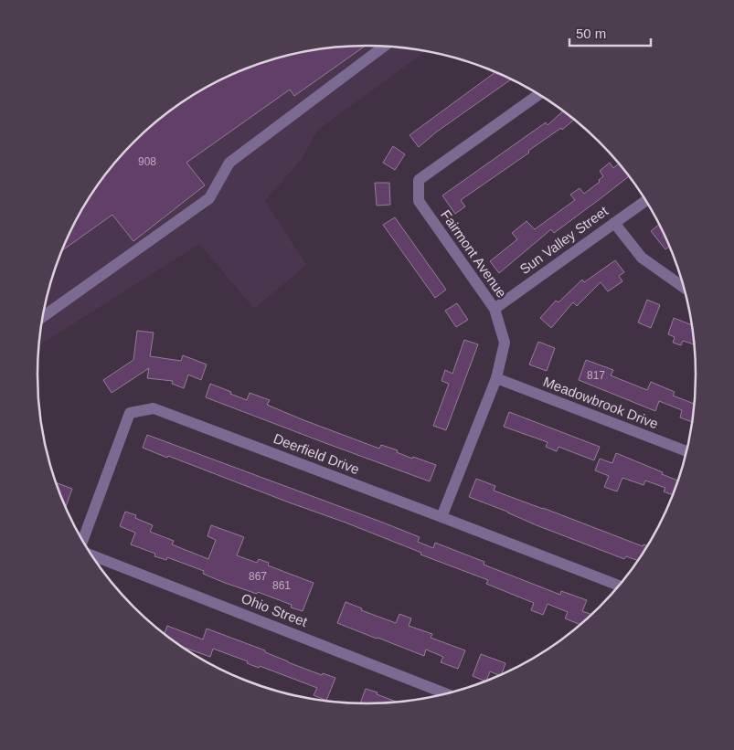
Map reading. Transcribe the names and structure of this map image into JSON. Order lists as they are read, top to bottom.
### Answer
{
  "streets": {
    "street": [
      "Sun Valley Street",
      "Fairmont Avenue",
      "Meadowbrook Drive",
      "Deerfield Drive",
      "Ohio Street"
    ]
  },
  "crossings": [
    ["Sun Valley Street", "Fairmont Avenue"],
    ["Fairmont Avenue", "Meadowbrook Drive"],
    ["Fairmont Avenue", "Deerfield Drive"]
  ],
  "house_numbers": [
    "908",
    "817",
    "867",
    "861"
  ],
  "scale_bar": "50 m"
}
